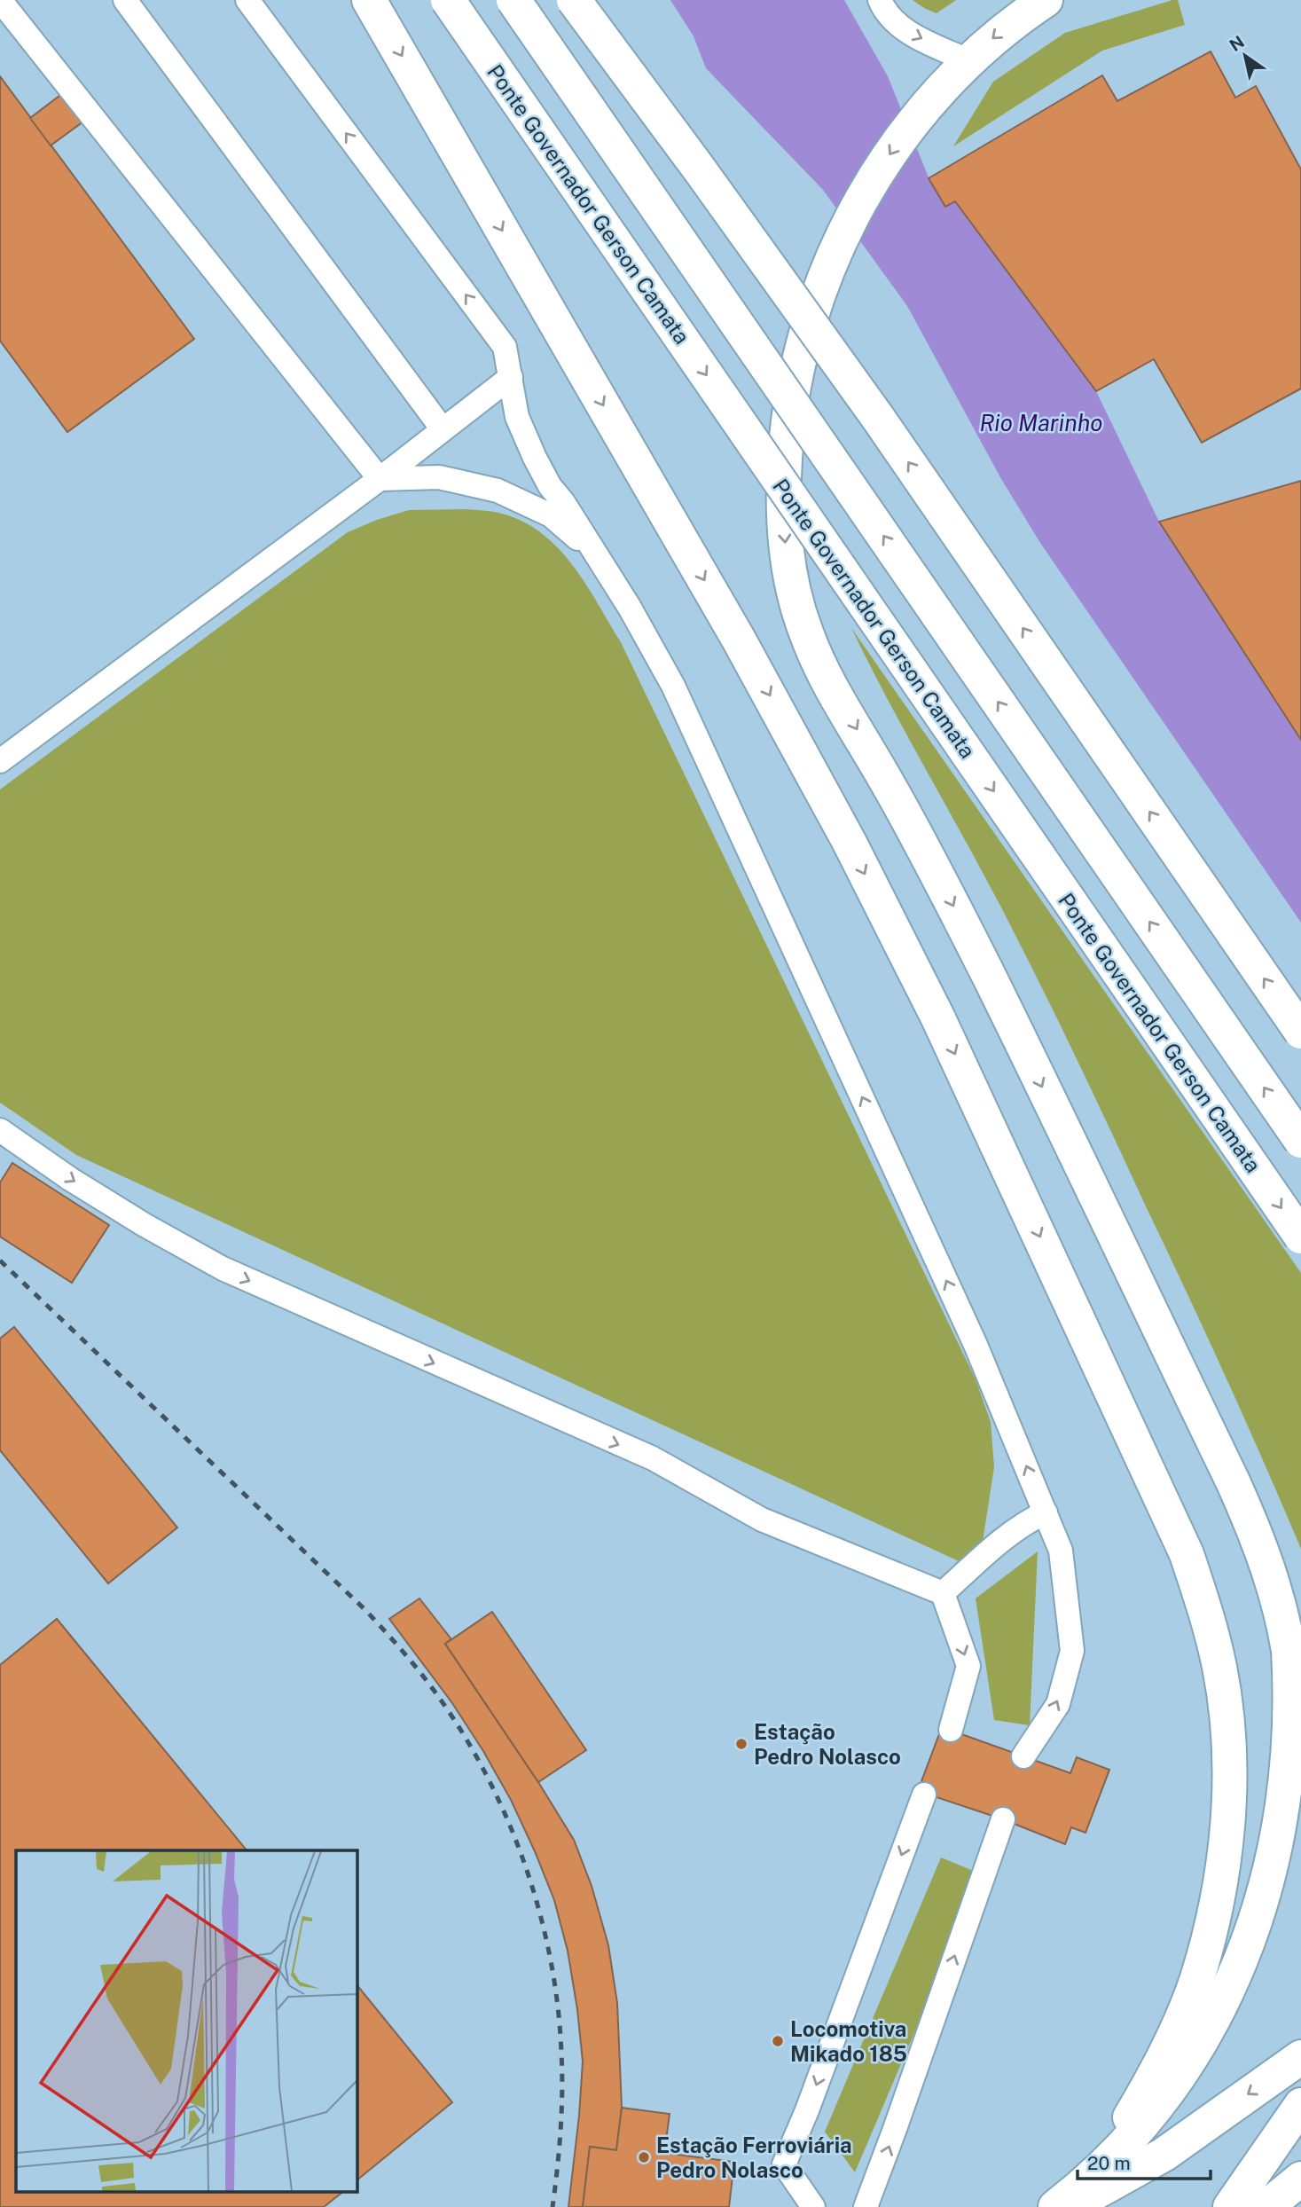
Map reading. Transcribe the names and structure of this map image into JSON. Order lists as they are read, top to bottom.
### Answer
{
  "streets": {
    "main road": ["Ponte Governador Gerson Camata"]
  },
  "water": ["Rio Marinho"],
  "places": ["Estação Pedro Nolasco", "Locomotiva Mikado 185", "Estação Ferroviária Pedro Nolasco"],
  "scale_bar": "20 m",
  "north": "top left"
}
